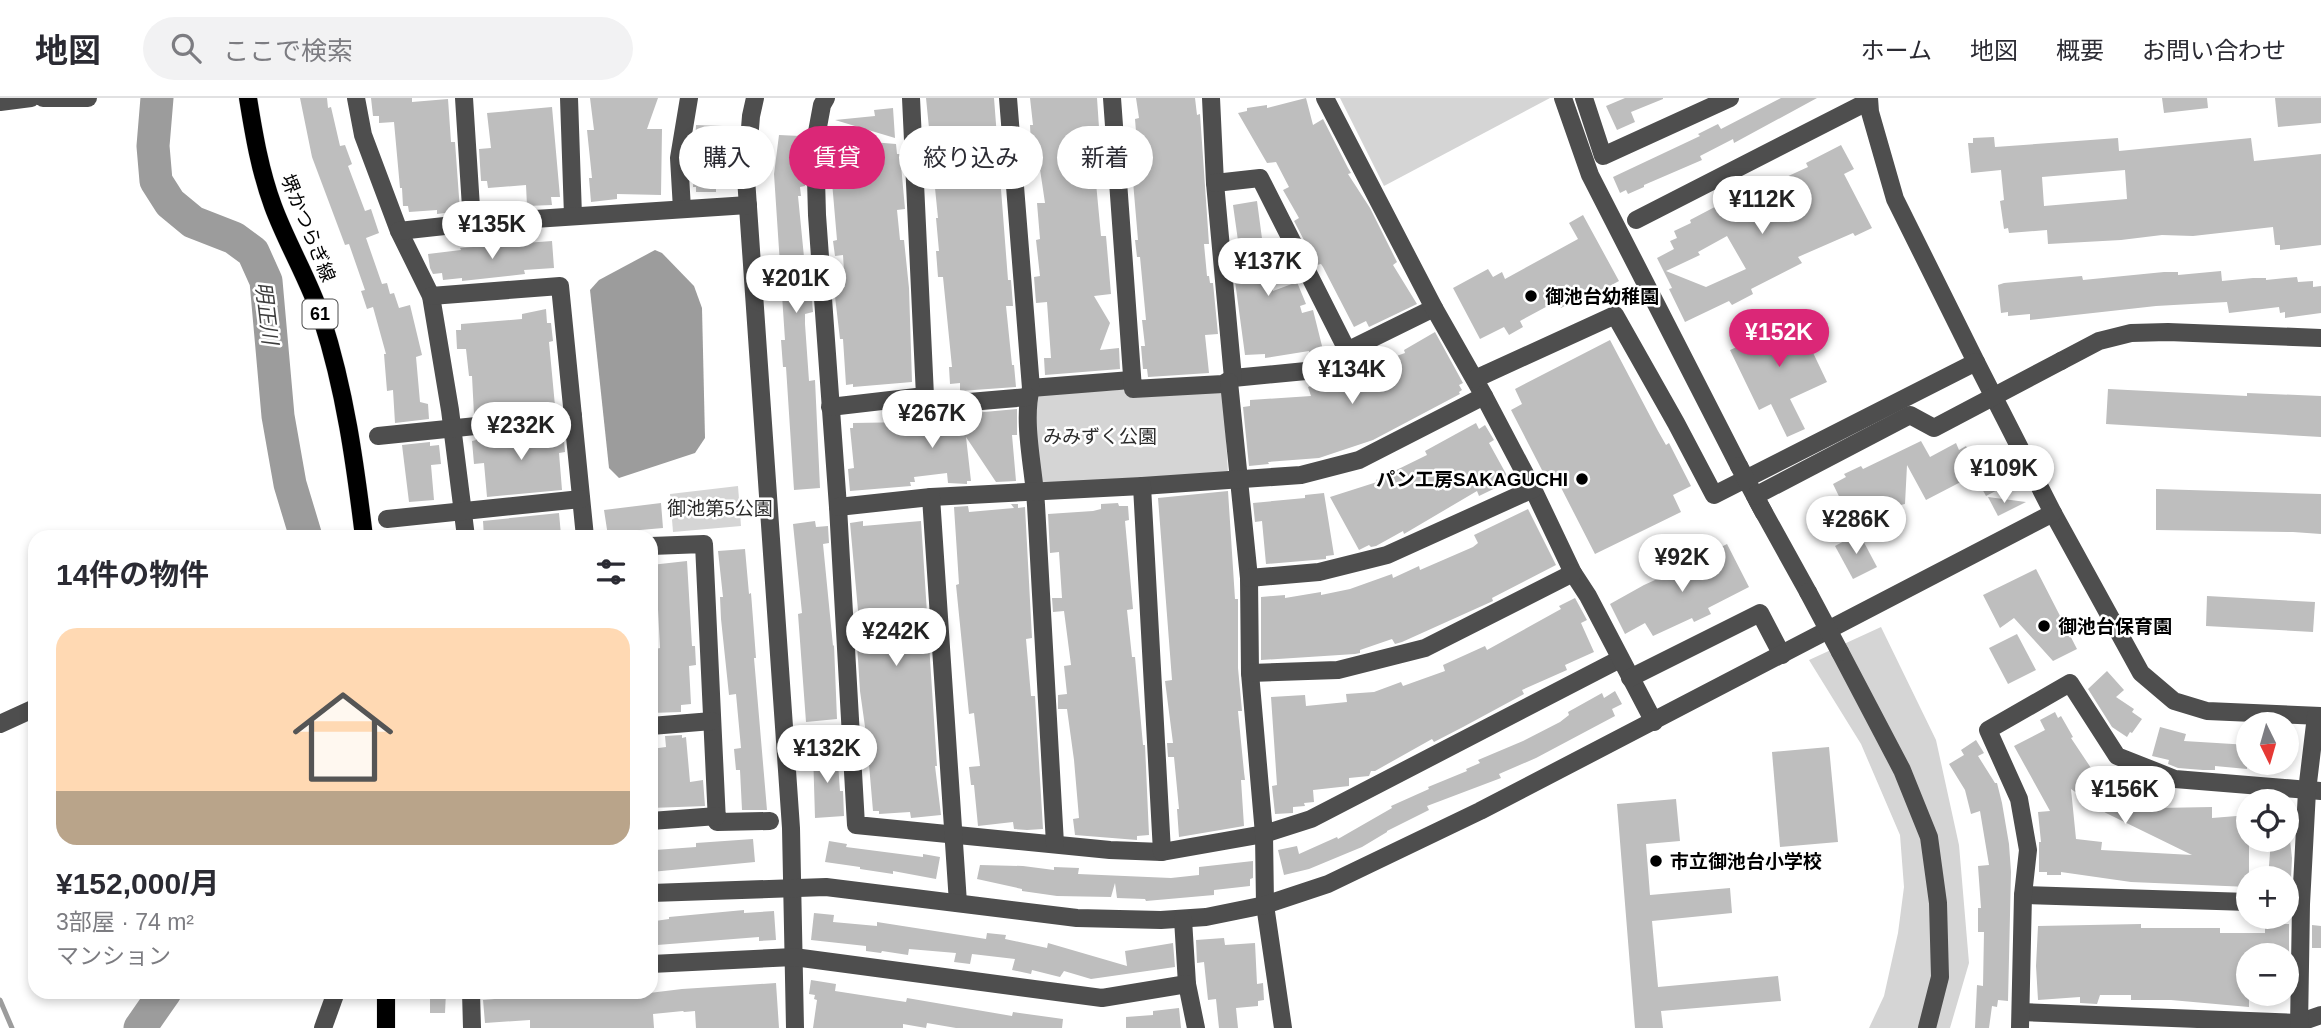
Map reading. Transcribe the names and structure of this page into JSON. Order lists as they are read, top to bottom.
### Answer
{
  "streets": {
    "main road": ["堺かつらぎ線", "61"]
  },
  "water": ["明正川"],
  "parks": ["みみずく公園", "御池第5公園"],
  "places": [
    "御池台幼稚園",
    "パン工房SAKAGUCHI",
    "御池台保育園",
    "市立御池台小学校"
  ],
  "north": "bottom",
  "page": {
    "header": "地図",
    "search": "ここで検索",
    "nav": [
      "ホーム",
      "地図",
      "概要",
      "お問い合わせ"
    ],
    "chip": [
      "購入",
      "賃貸",
      "絞り込み",
      "新着"
    ],
    "price": [
      "¥112K",
      "¥135K",
      "¥137K",
      "¥201K",
      "¥152K",
      "¥134K",
      "¥267K",
      "¥232K",
      "¥109K",
      "¥286K",
      "¥92K",
      "¥242K",
      "¥132K",
      "¥156K"
    ],
    "heading": "14件の物件",
    "list": [
      {
        "name": "¥152,000/月",
        "note": "3部屋 · 74 m² · マンション"
      }
    ],
    "map_buttons": ["+", "−"]
  }
}
